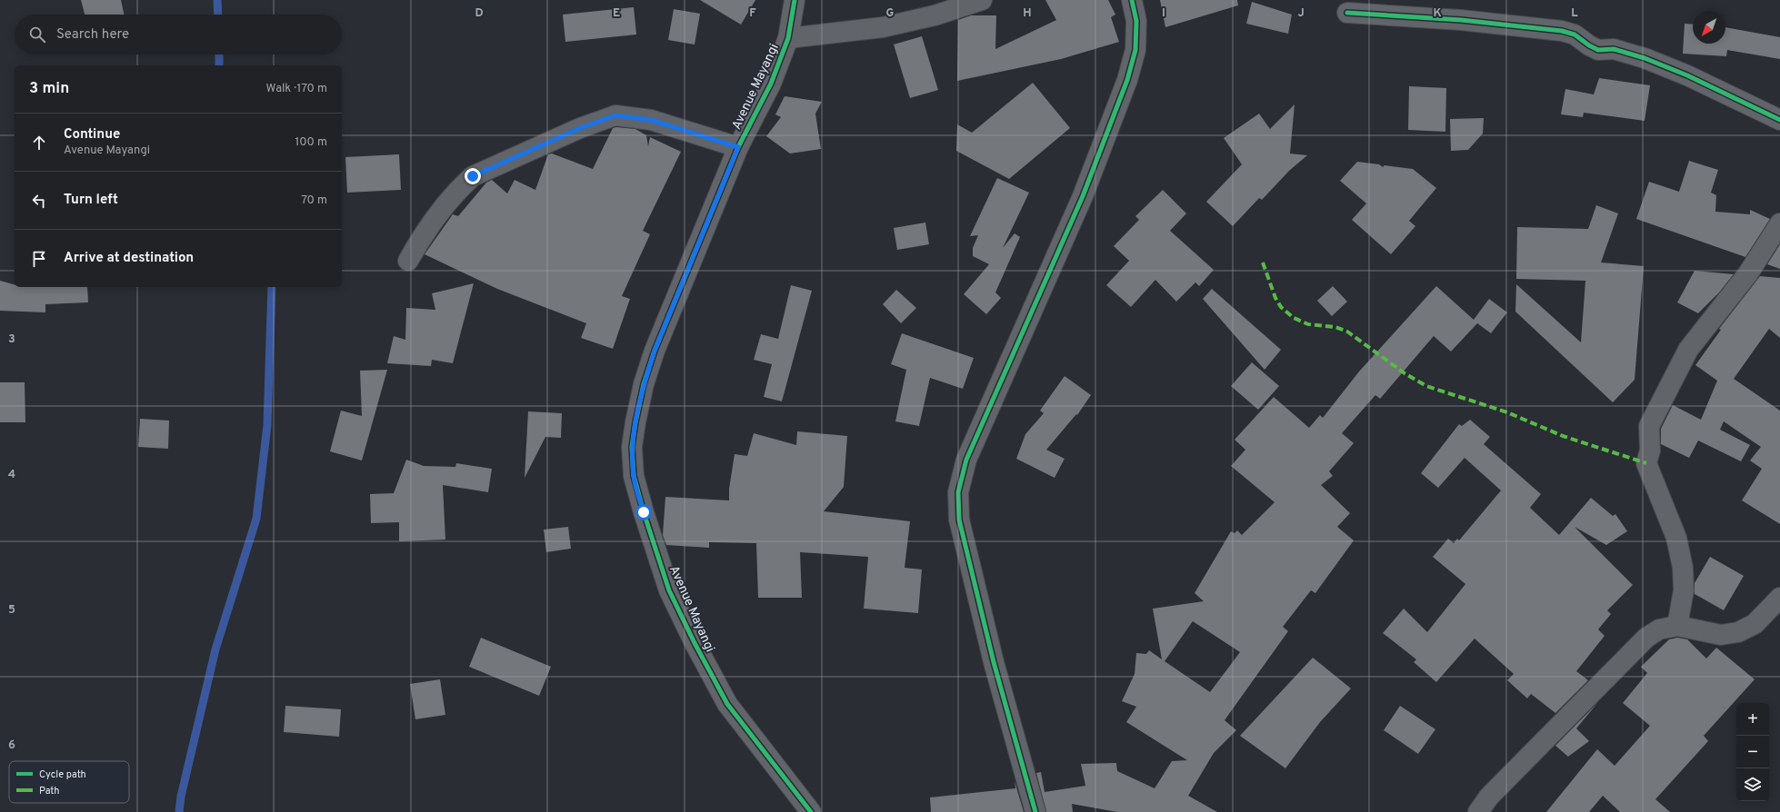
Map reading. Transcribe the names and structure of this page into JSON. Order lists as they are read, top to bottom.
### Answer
{
  "streets": {
    "street": ["Avenue Mayangi"]
  },
  "legend": ["Cycle path", "Path"],
  "north": "bottom left",
  "page": {
    "search": "Search here",
    "heading": ["3 min", "Walk · 170 m"],
    "list": [
      ["Continue", "Avenue Mayangi", "100 m"],
      ["Turn left", "70 m"],
      "Arrive at destination"
    ],
    "map_buttons": ["+", "−"]
  },
  "grid": {
    "columns": [
      "D",
      "E",
      "F",
      "G",
      "H",
      "I",
      "J",
      "K",
      "L"
    ],
    "rows": [
      "3",
      "4",
      "5",
      "6"
    ]
  }
}
